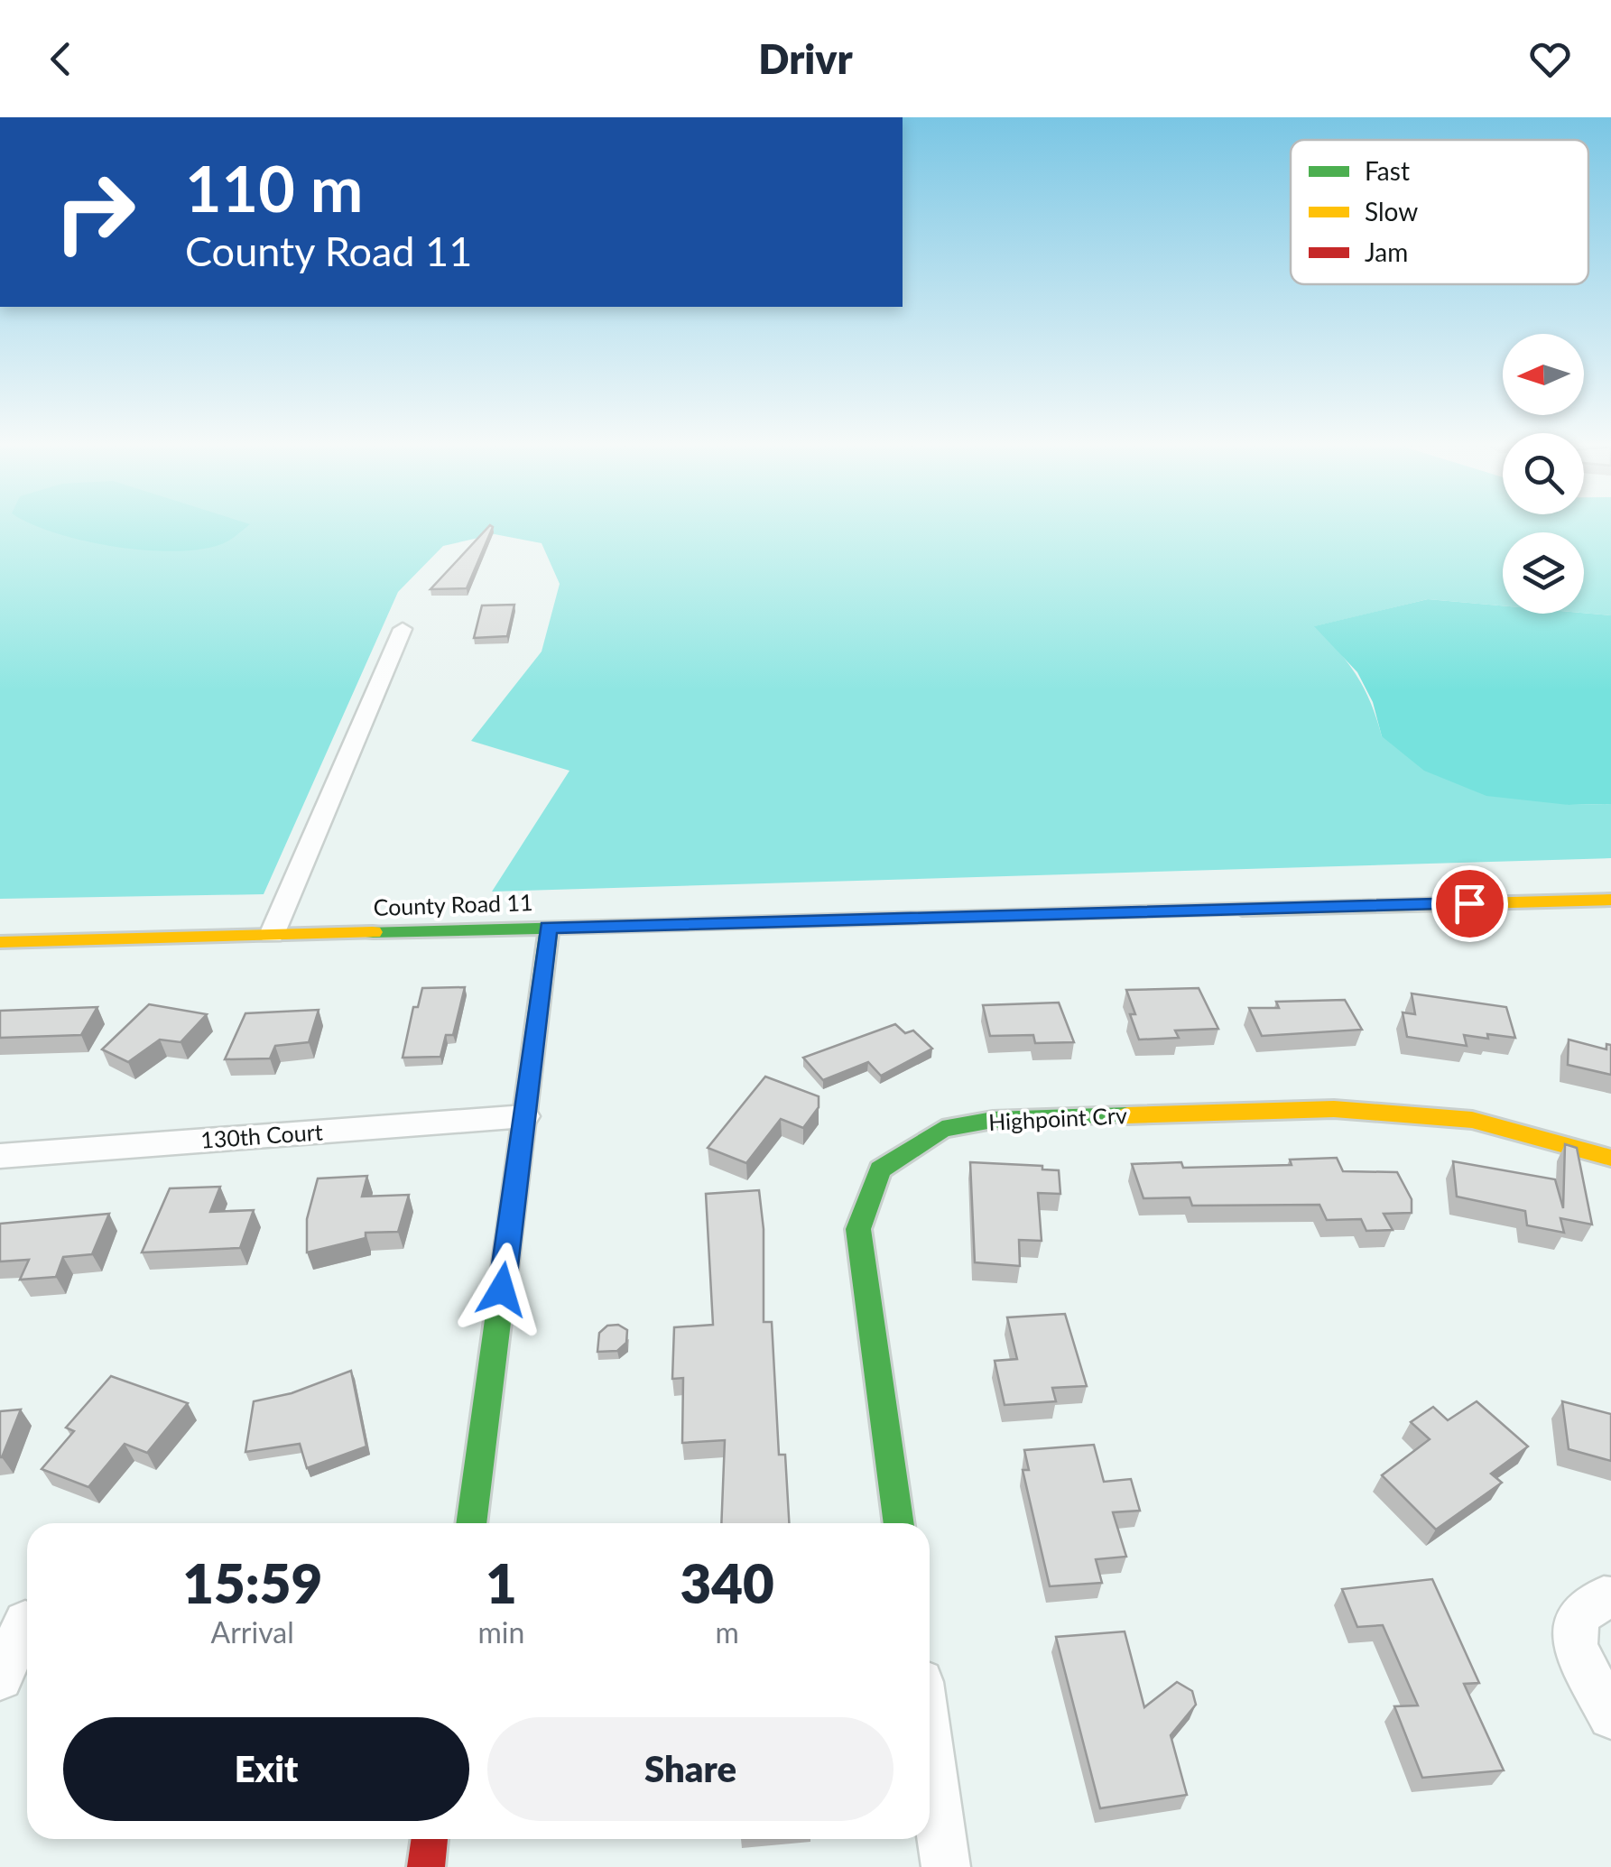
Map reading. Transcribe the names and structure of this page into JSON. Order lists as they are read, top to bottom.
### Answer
{
  "streets": {
    "street": ["County Road 11", "Highpoint Crv", "130th Court"]
  },
  "legend": ["Fast", "Slow", "Jam"],
  "north": "left",
  "page": {
    "header": "Drivr",
    "turn": ["110 m", "County Road 11"],
    "eta": [
      "15:59",
      "Arrival",
      "1",
      "min",
      "340",
      "m"
    ],
    "buttons": ["Exit", "Share"]
  }
}
